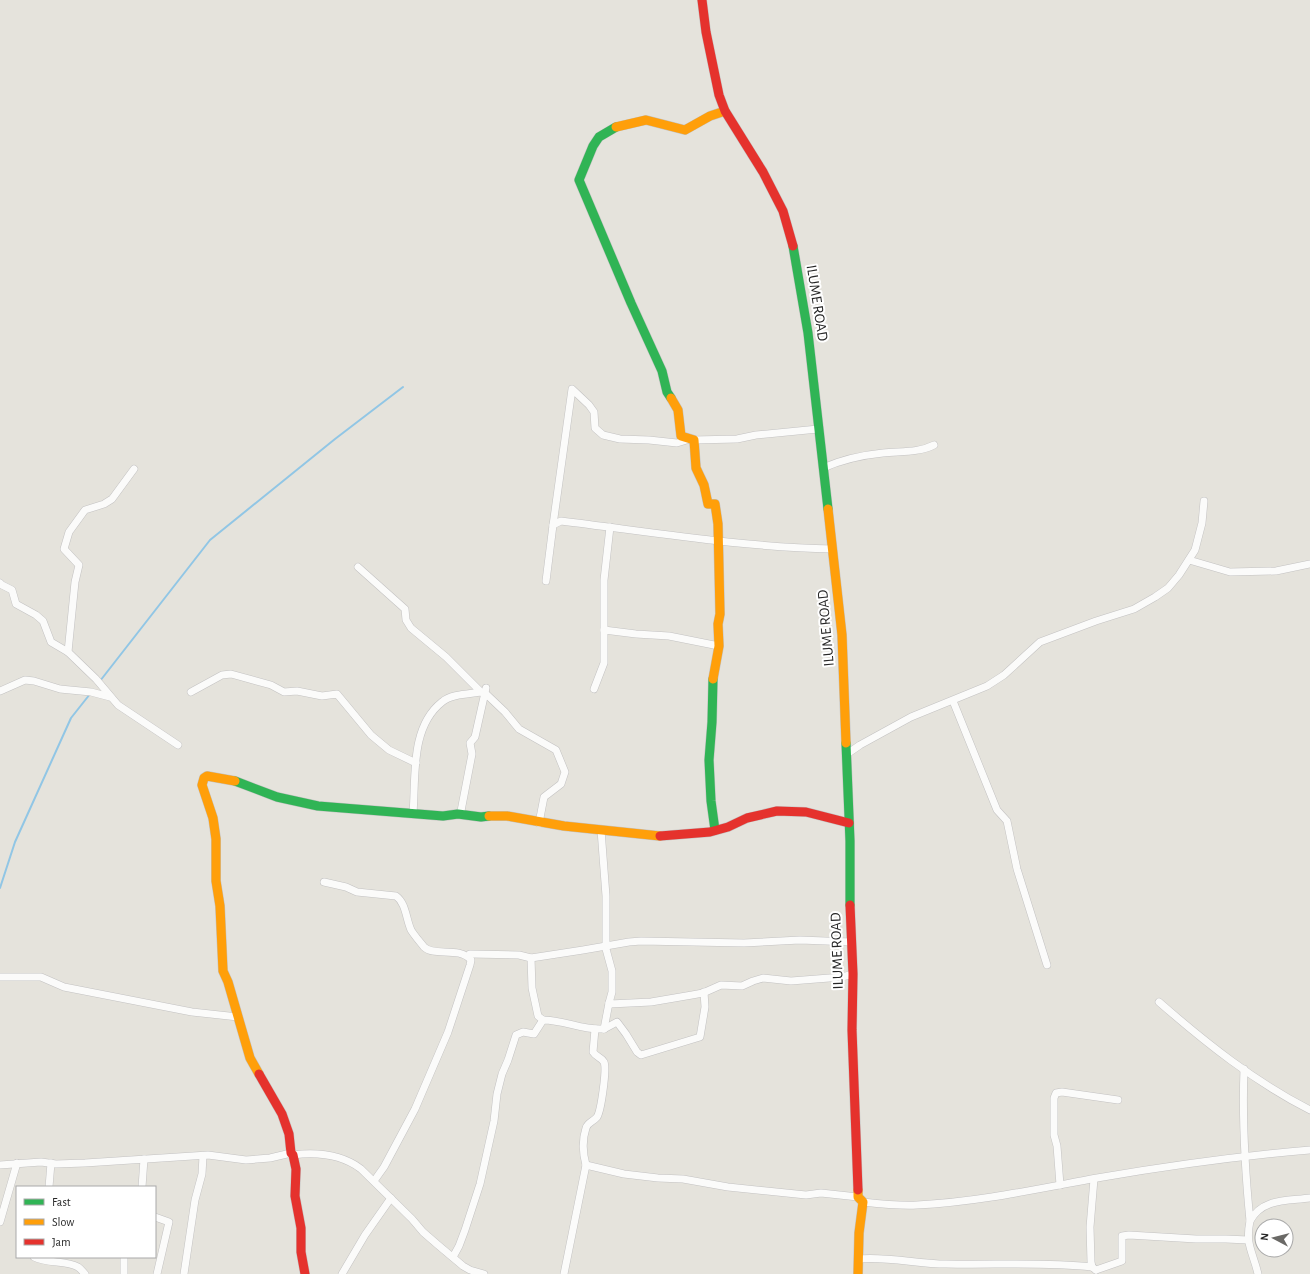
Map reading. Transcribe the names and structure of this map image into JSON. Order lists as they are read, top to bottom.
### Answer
{
  "streets": {
    "street": ["ILUME ROAD"]
  },
  "legend": ["Fast", "Slow", "Jam"],
  "north": "left"
}
